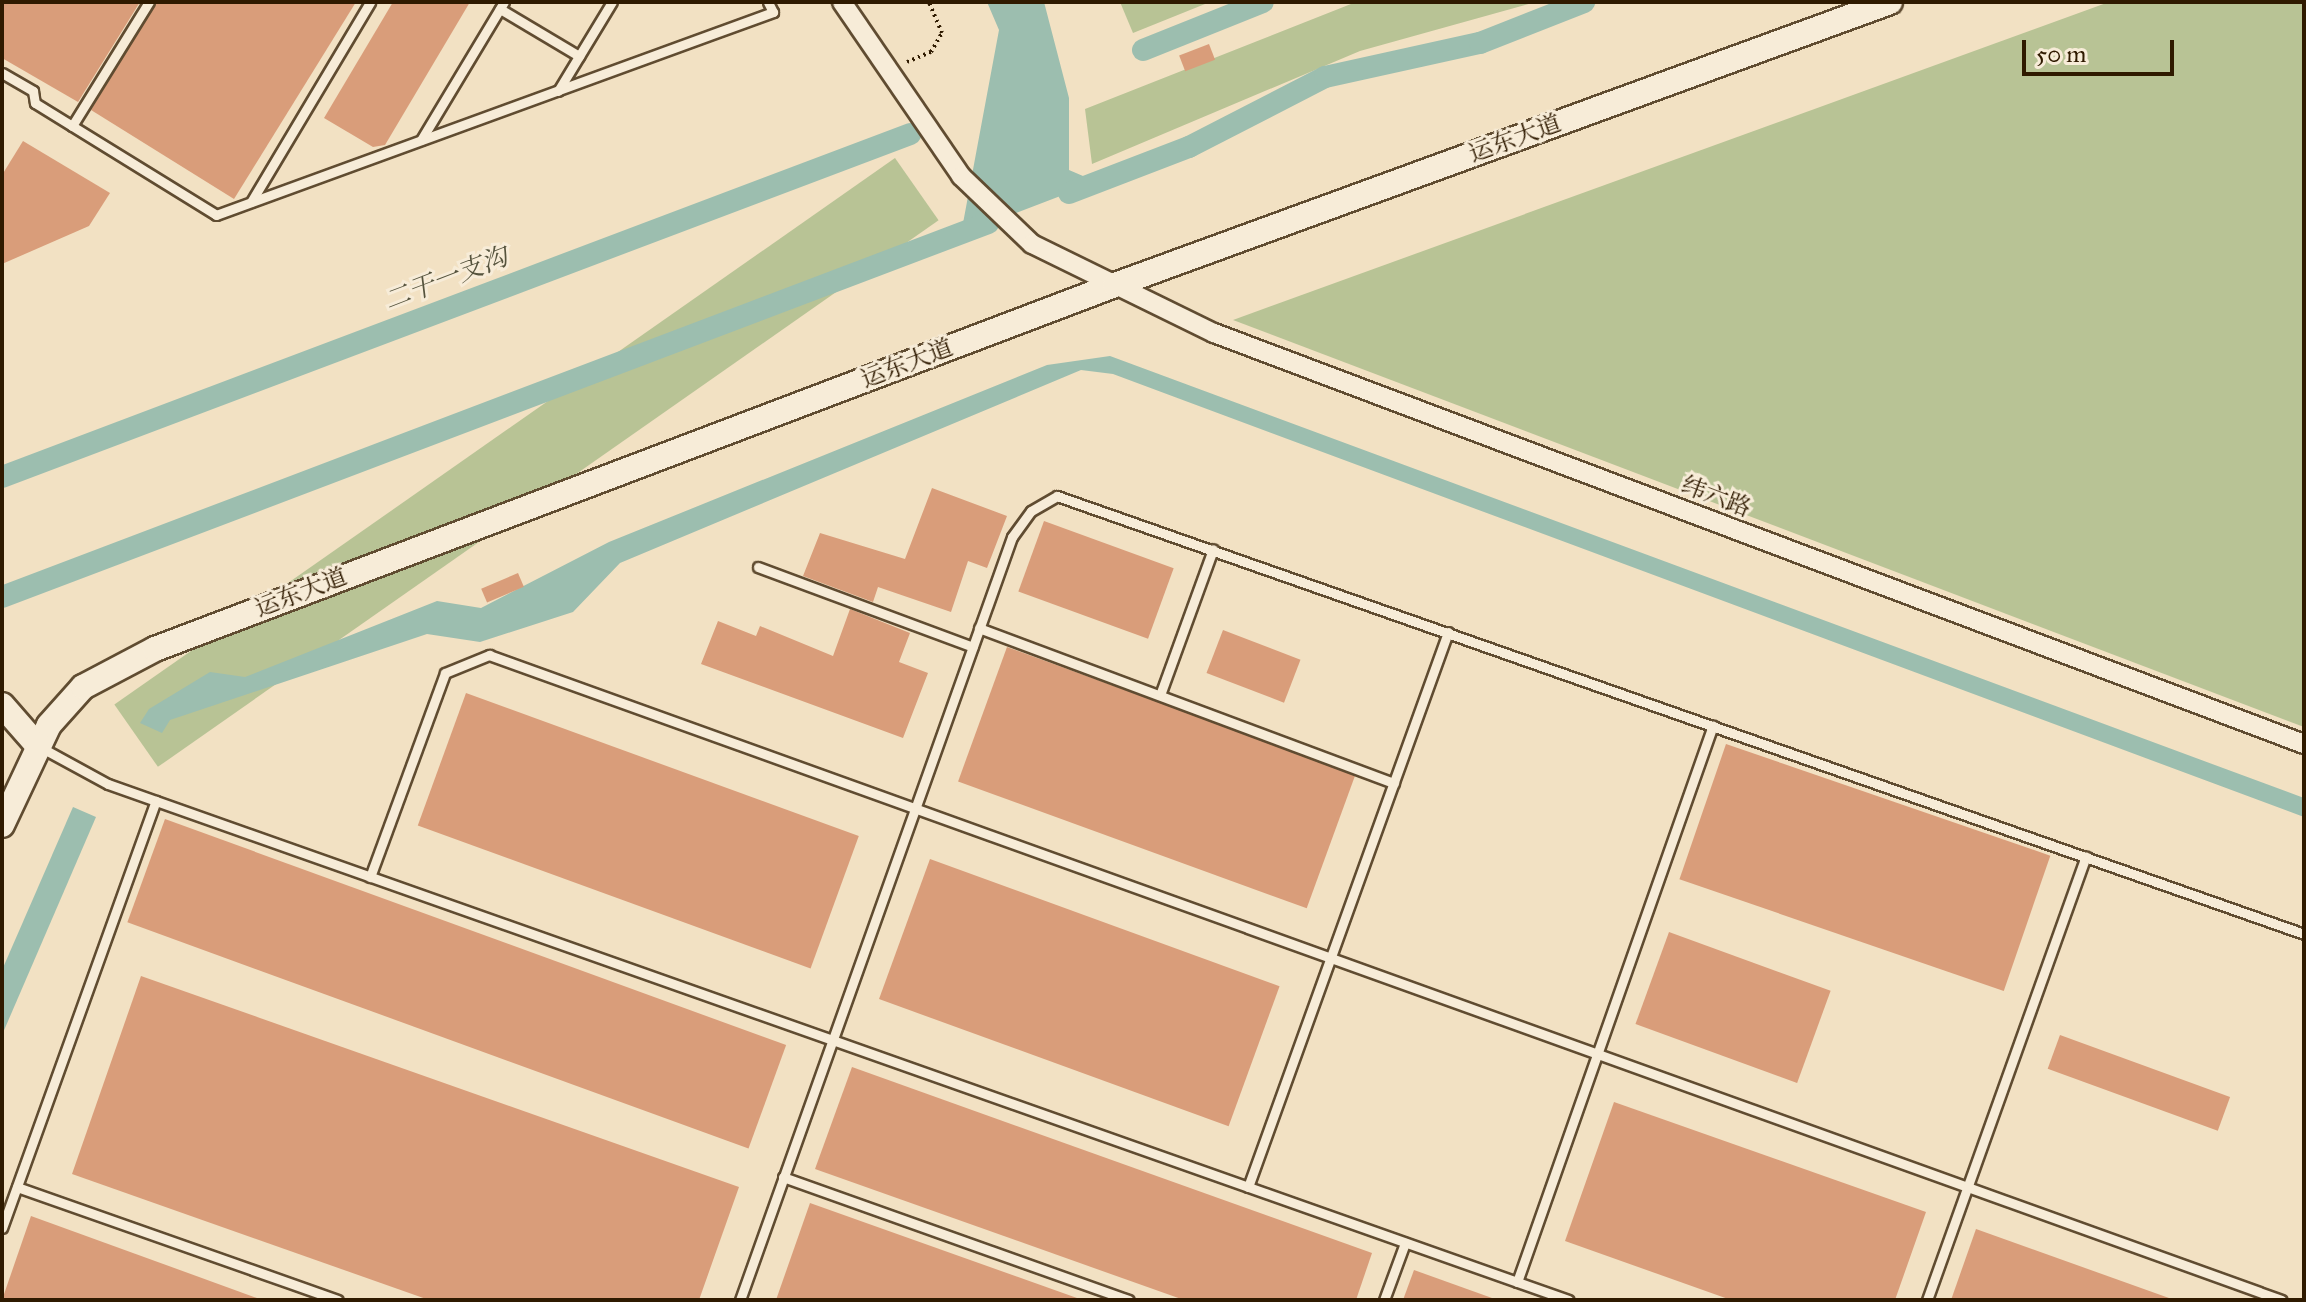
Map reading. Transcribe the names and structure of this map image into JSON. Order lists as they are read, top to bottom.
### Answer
{
  "streets": {
    "street": ["运东大道", "纬六路"]
  },
  "crossings": [
    ["运东大道", "纬六路"]
  ],
  "water": ["二干一支沟"],
  "scale_bar": "50 m"
}
